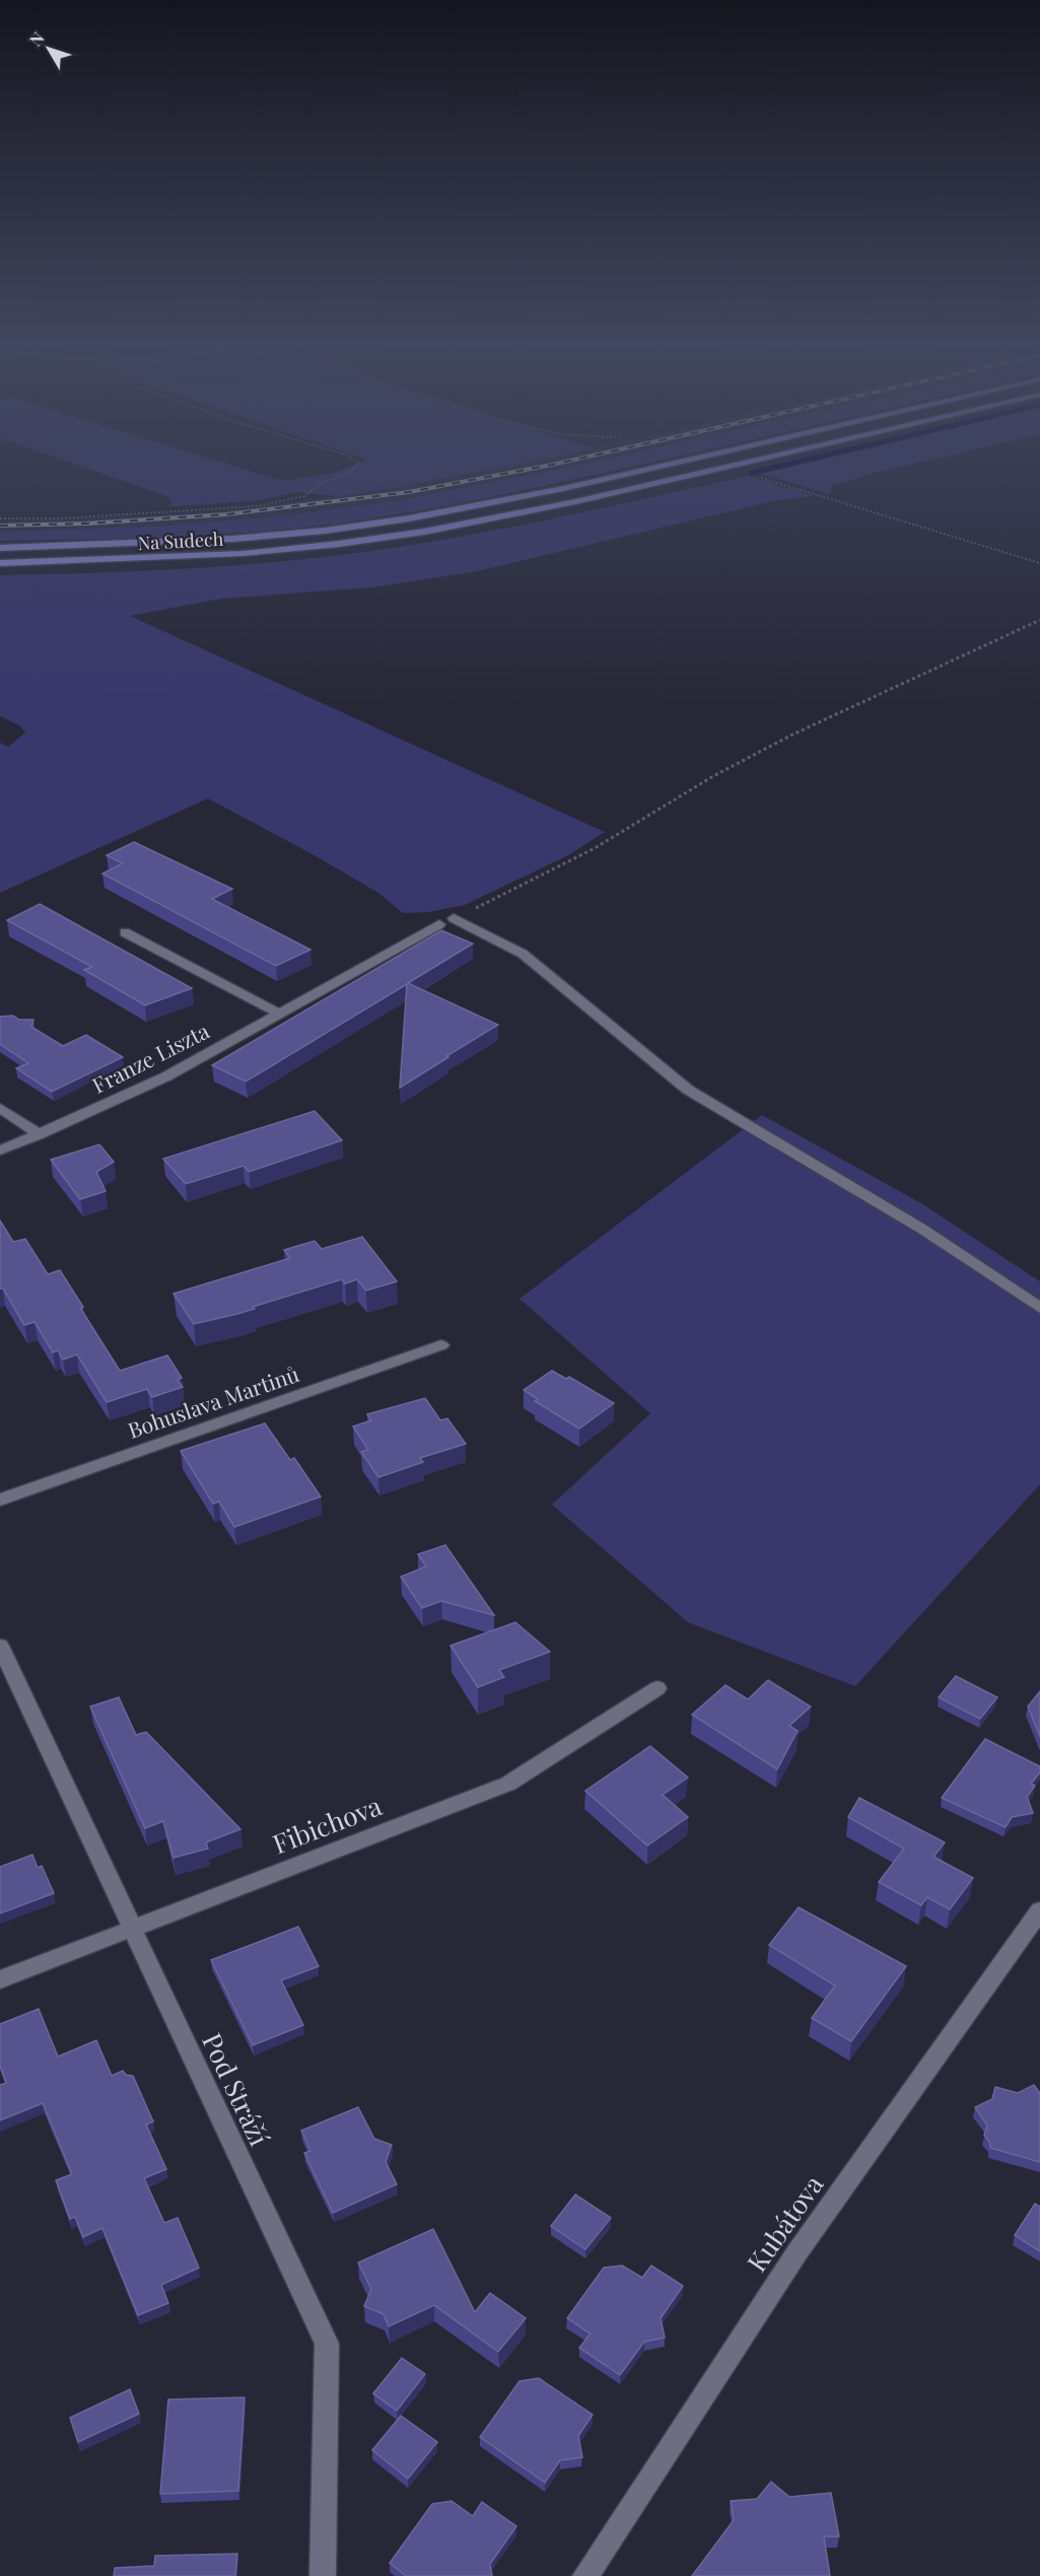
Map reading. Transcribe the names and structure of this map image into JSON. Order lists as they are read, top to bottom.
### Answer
{
  "streets": {
    "main road": ["Na Sudech"],
    "street": [
      "Franze Liszta",
      "Bohuslava Martinů",
      "Fibichova",
      "Pod Stráží",
      "Kubátova"
    ]
  },
  "crossings": [
    ["Fibichova", "Pod Stráží"]
  ],
  "north": "top left"
}
